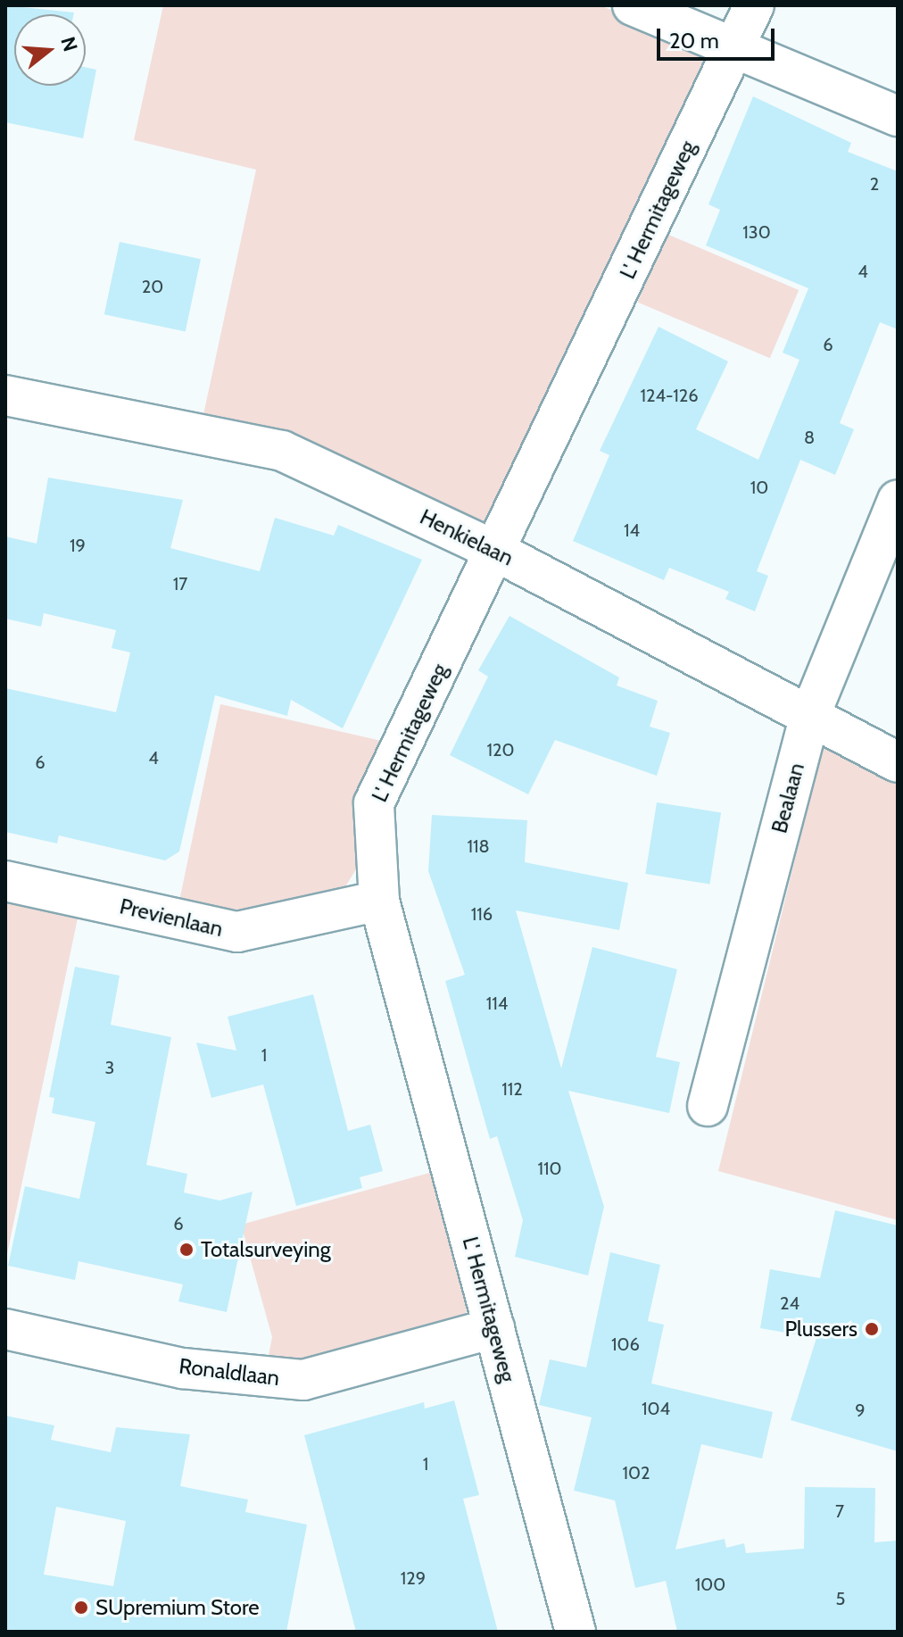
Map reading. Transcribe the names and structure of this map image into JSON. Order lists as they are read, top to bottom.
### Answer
{
  "streets": {
    "street": [
      "L' Hermitageweg",
      "Henkielaan",
      "Bealaan",
      "Previenlaan",
      "Ronaldlaan"
    ]
  },
  "crossings": [
    ["L' Hermitageweg", "Henkielaan"],
    ["L' Hermitageweg", "Previenlaan"],
    ["L' Hermitageweg", "Ronaldlaan"],
    ["Henkielaan", "Bealaan"]
  ],
  "places": ["Totalsurveying", "Plussers", "SUpremium Store"],
  "house_numbers": [
    "2",
    "130",
    "4",
    "20",
    "6",
    "124-126",
    "8",
    "10",
    "14",
    "19",
    "17",
    "120",
    "4",
    "6",
    "118",
    "116",
    "114",
    "1",
    "3",
    "112",
    "110",
    "6",
    "24",
    "106",
    "104",
    "9",
    "1",
    "102",
    "7",
    "129",
    "100",
    "5"
  ],
  "scale_bar": "20 m",
  "north": "right"
}
